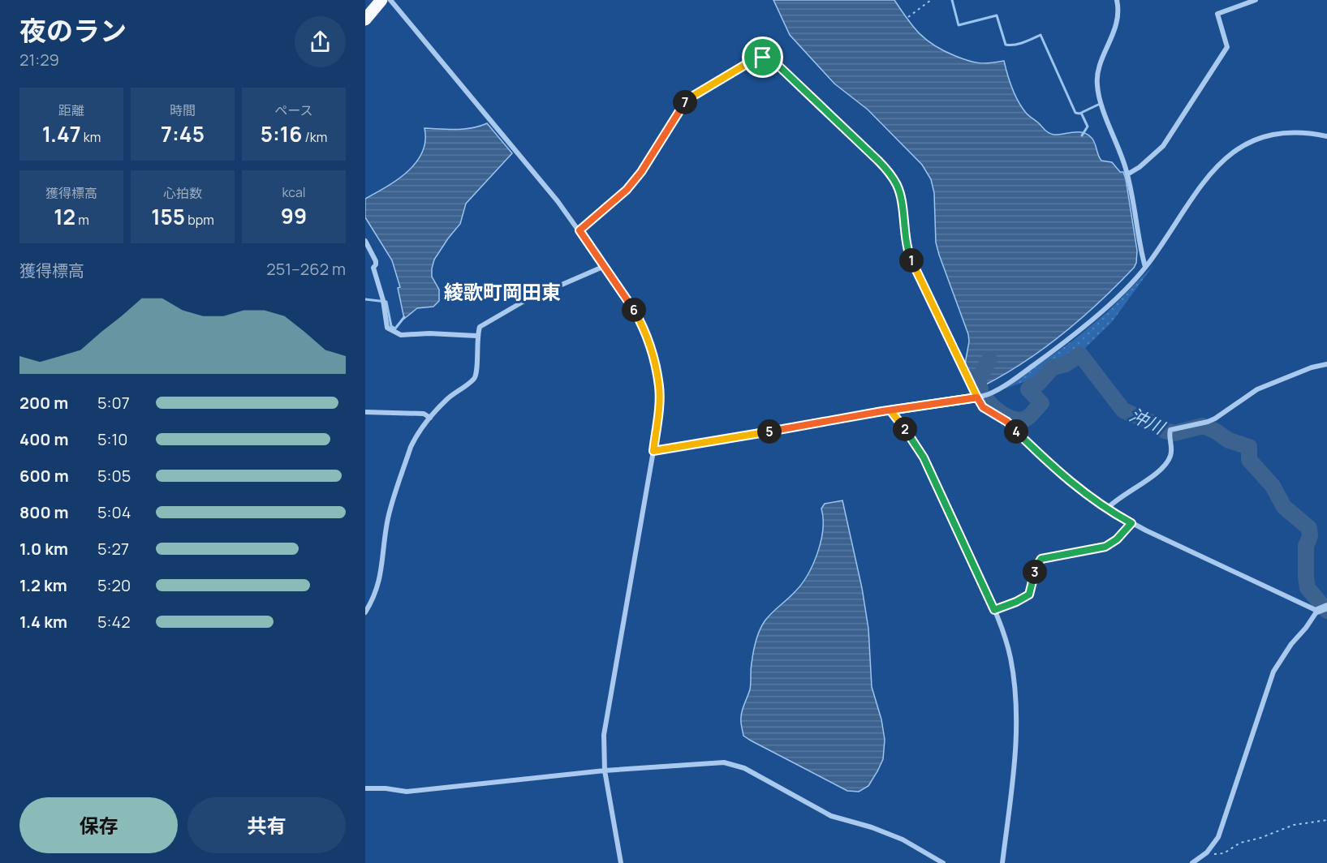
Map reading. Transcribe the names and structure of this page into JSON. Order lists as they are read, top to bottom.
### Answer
{
  "districts": ["綾歌町岡田東"],
  "water": ["沖川"],
  "page": {
    "heading": ["夜のラン", "21:29"],
    "stats": [
      ["距離", "1.47 km"],
      ["時間", "7:45"],
      ["ペース", "5:16 /km"],
      ["獲得標高", "12 m"],
      ["心拍数", "155 bpm"],
      ["kcal", "99"]
    ],
    "pins": [
      "7",
      "1",
      "6",
      "2",
      "4",
      "5",
      "3"
    ],
    "chart": ["獲得標高", "251–262 m"],
    "list": [
      {
        "name": "200 m",
        "note": "5:07"
      },
      {
        "name": "400 m",
        "note": "5:10"
      },
      {
        "name": "600 m",
        "note": "5:05"
      },
      {
        "name": "800 m",
        "note": "5:04"
      },
      {
        "name": "1.0 km",
        "note": "5:27"
      },
      {
        "name": "1.2 km",
        "note": "5:20"
      },
      {
        "name": "1.4 km",
        "note": "5:42"
      }
    ],
    "buttons": ["保存", "共有"]
  }
}
